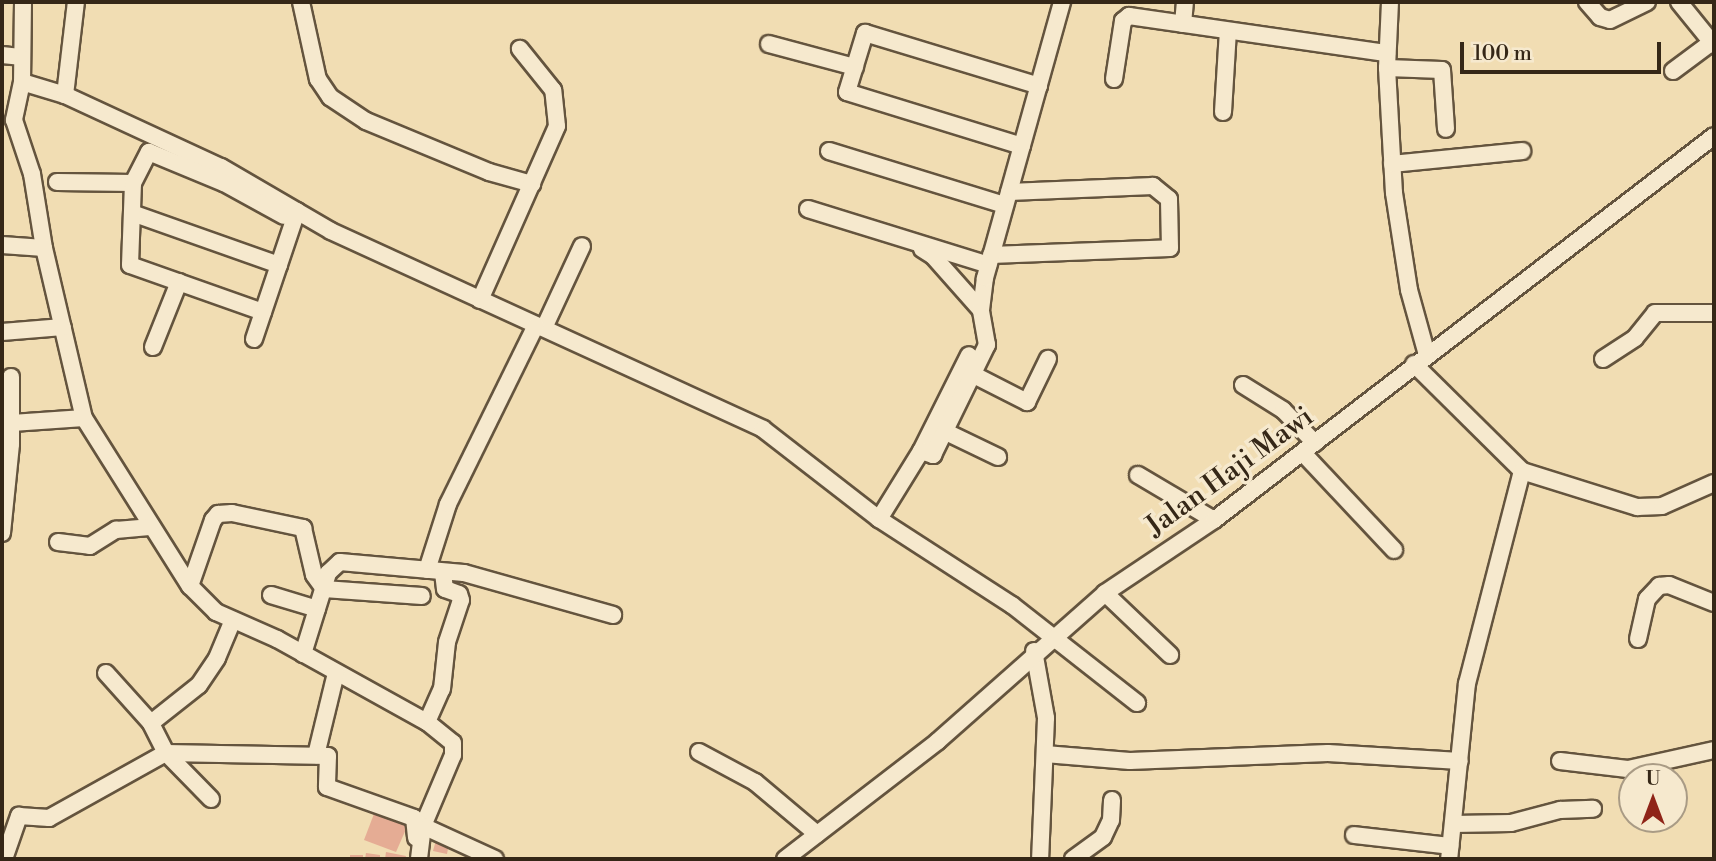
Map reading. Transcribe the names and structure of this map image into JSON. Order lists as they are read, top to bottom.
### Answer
{
  "streets": {
    "street": ["Jalan Haji Mawi"]
  },
  "scale_bar": "100 m",
  "north": "top"
}
